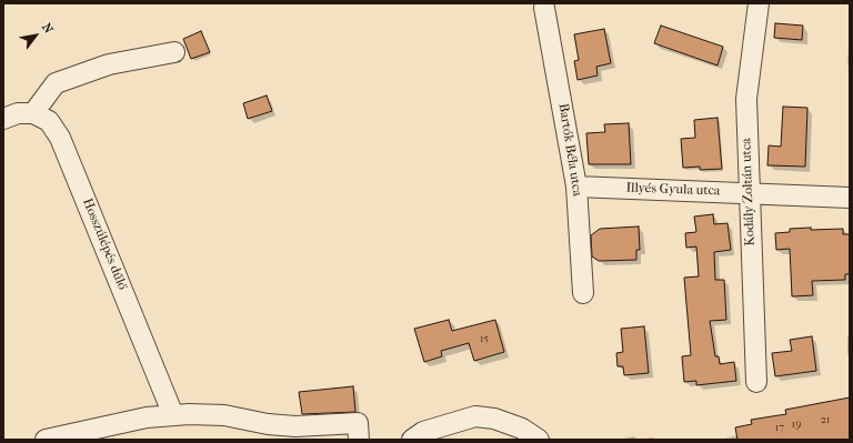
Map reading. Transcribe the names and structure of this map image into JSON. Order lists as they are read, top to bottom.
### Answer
{
  "streets": {
    "street": [
      "Bartók Béla utca",
      "Illyés Gyula utca",
      "Kodály Zoltán utca",
      "Hosszúlépés dűlő"
    ]
  },
  "crossings": [
    ["Bartók Béla utca", "Illyés Gyula utca"],
    ["Illyés Gyula utca", "Kodály Zoltán utca"]
  ],
  "house_numbers": [
    "15",
    "21",
    "19",
    "17"
  ],
  "north": "top right"
}
